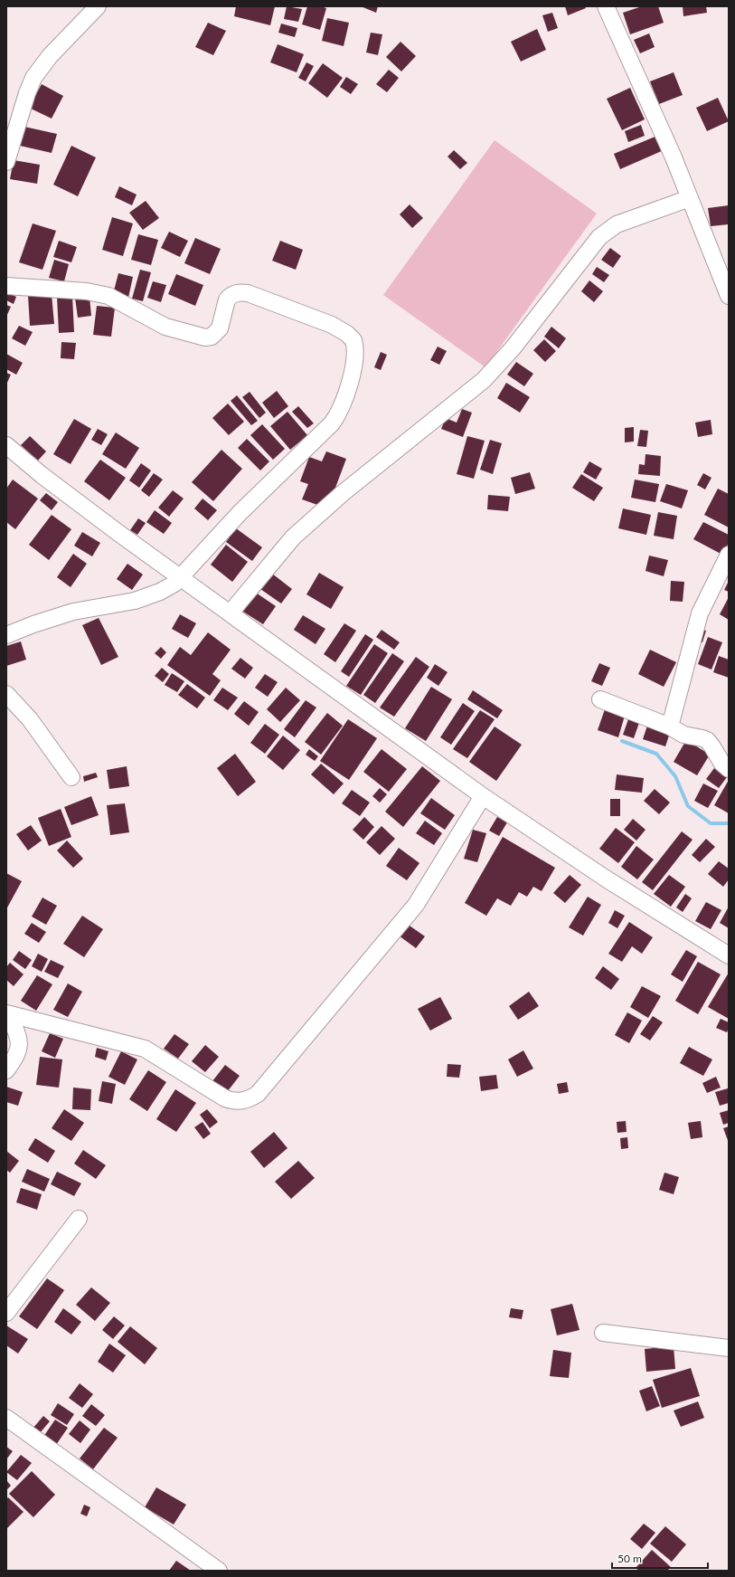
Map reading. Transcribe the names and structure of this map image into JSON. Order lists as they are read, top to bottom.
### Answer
{
  "scale_bar": "50 m"
}
